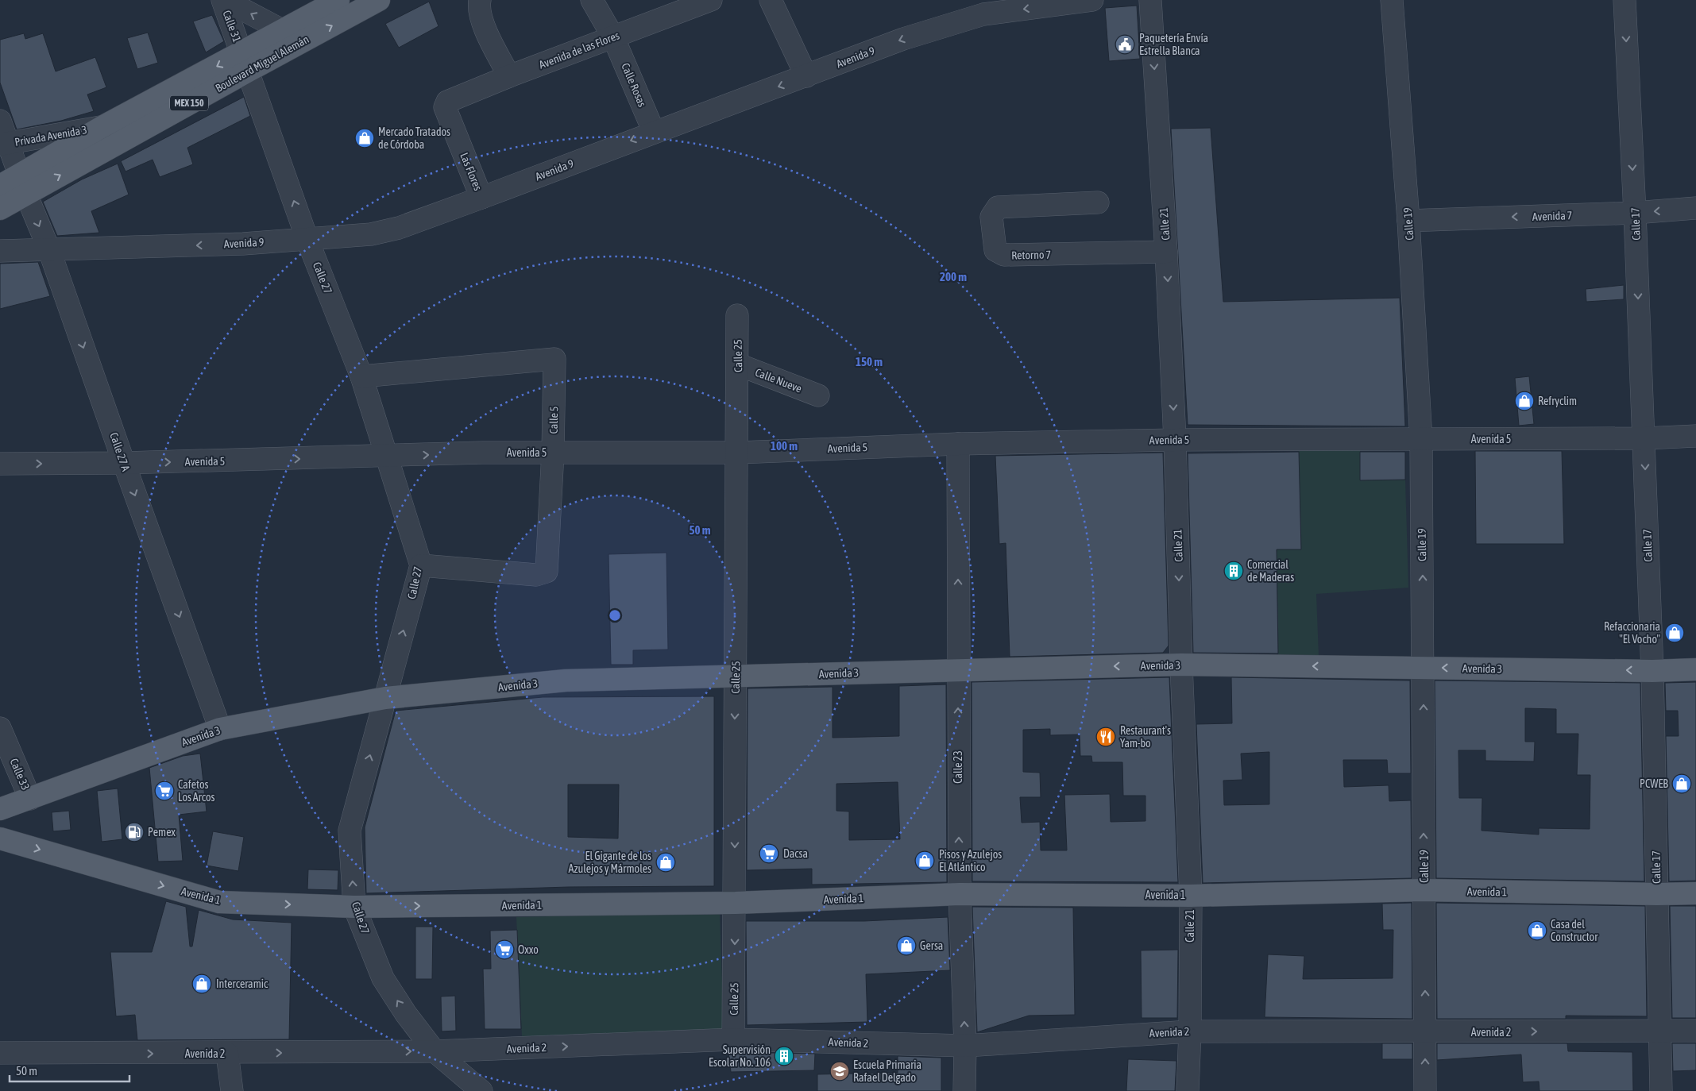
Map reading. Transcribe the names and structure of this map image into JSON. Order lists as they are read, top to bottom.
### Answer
{
  "streets": {
    "main road": [
      "Boulevard Miguel Alemán",
      "MEX 150",
      "Avenida 3",
      "Avenida 1"
    ],
    "street": [
      "Calle 31",
      "Avenida de las Flores",
      "Avenida 9",
      "Calle Rosas",
      "Privada Avenida 3",
      "Las Flores",
      "Avenida 7",
      "Calle 21",
      "Calle 19",
      "Calle 17",
      "Retorno 7",
      "Calle 27",
      "Calle 25",
      "Calle Nueve",
      "Calle 5",
      "Avenida 5",
      "Calle 27 A",
      "Calle 23",
      "Calle 33",
      "Avenida 2"
    ]
  },
  "crossings": [
    ["Calle 31", "Boulevard Miguel Alemán"],
    ["Calle 31", "Calle 27"],
    ["Avenida de las Flores", "Calle Rosas"],
    ["Avenida de las Flores", "Las Flores"],
    ["Avenida 9", "Calle Rosas"],
    ["Avenida 9", "Las Flores"],
    ["Avenida 9", "Calle 27"],
    ["Avenida 9", "Calle 27 A"],
    ["Boulevard Miguel Alemán", "Privada Avenida 3"],
    ["Boulevard Miguel Alemán", "Calle 27"],
    ["Boulevard Miguel Alemán", "Calle 27 A"],
    ["Avenida 7", "Calle 19"],
    ["Avenida 7", "Calle 17"],
    ["Calle 21", "Retorno 7"],
    ["Calle 21", "Avenida 5"],
    ["Calle 21", "Avenida 3"],
    ["Calle 21", "Avenida 1"],
    ["Calle 21", "Avenida 2"],
    ["Calle 19", "Avenida 5"],
    ["Calle 19", "Avenida 3"],
    ["Calle 19", "Avenida 1"],
    ["Calle 19", "Avenida 2"],
    ["Calle 17", "Avenida 5"],
    ["Calle 17", "Avenida 3"],
    ["Calle 17", "Avenida 1"],
    ["Calle 17", "Avenida 2"],
    ["Calle 27", "Calle 5"],
    ["Calle 27", "Avenida 5"],
    ["Calle 27", "Avenida 3"],
    ["Calle 27", "Avenida 1"],
    ["Calle 27", "Avenida 2"],
    ["Calle 25", "Calle Nueve"],
    ["Calle 25", "Avenida 5"],
    ["Calle 25", "Avenida 3"],
    ["Calle 25", "Avenida 1"],
    ["Calle 25", "Avenida 2"],
    ["Calle 5", "Avenida 5"],
    ["Avenida 5", "Calle 27 A"],
    ["Avenida 5", "Calle 23"],
    ["Calle 27 A", "Avenida 3"],
    ["Avenida 3", "Calle 23"],
    ["Avenida 3", "Calle 33"],
    ["Calle 23", "Avenida 1"],
    ["Calle 23", "Avenida 2"]
  ],
  "one_way": [
    "Calle 31",
    "Avenida 9",
    "Avenida 7",
    "Calle 21",
    "Calle 19",
    "Calle 17",
    "Calle 27",
    "Calle 25",
    "Calle 27 A",
    "Avenida 3",
    "Calle 23",
    "Avenida 1",
    "Avenida 2"
  ],
  "places": {
    "public building": ["Paquetería Envía Estrella Blanca"],
    "shop": [
      "Mercado Tratados de Córdoba",
      "Refryclim",
      "Refaccionaria \"El Vocho\"",
      "PCWEB",
      "Pisos y Azulejos El Atlántico",
      "El Gigante de los Azulejos y Mármoles",
      "Casa del Constructor",
      "Gersa",
      "Interceramic"
    ],
    "building": ["Comercial de Maderas", "Supervisión Escolar No. 106"],
    "restaurant": ["Restaurant's Yam-bo"],
    "supermarket": ["Cafetos Los Arcos", "Dacsa", "Oxxo"],
    "fuel station": ["Pemex"],
    "school or university": ["Escuela Primaria Rafael Delgado"]
  },
  "scale_bar": "50 m",
  "rings": [
    "200 m",
    "150 m",
    "100 m",
    "50 m"
  ]
}
